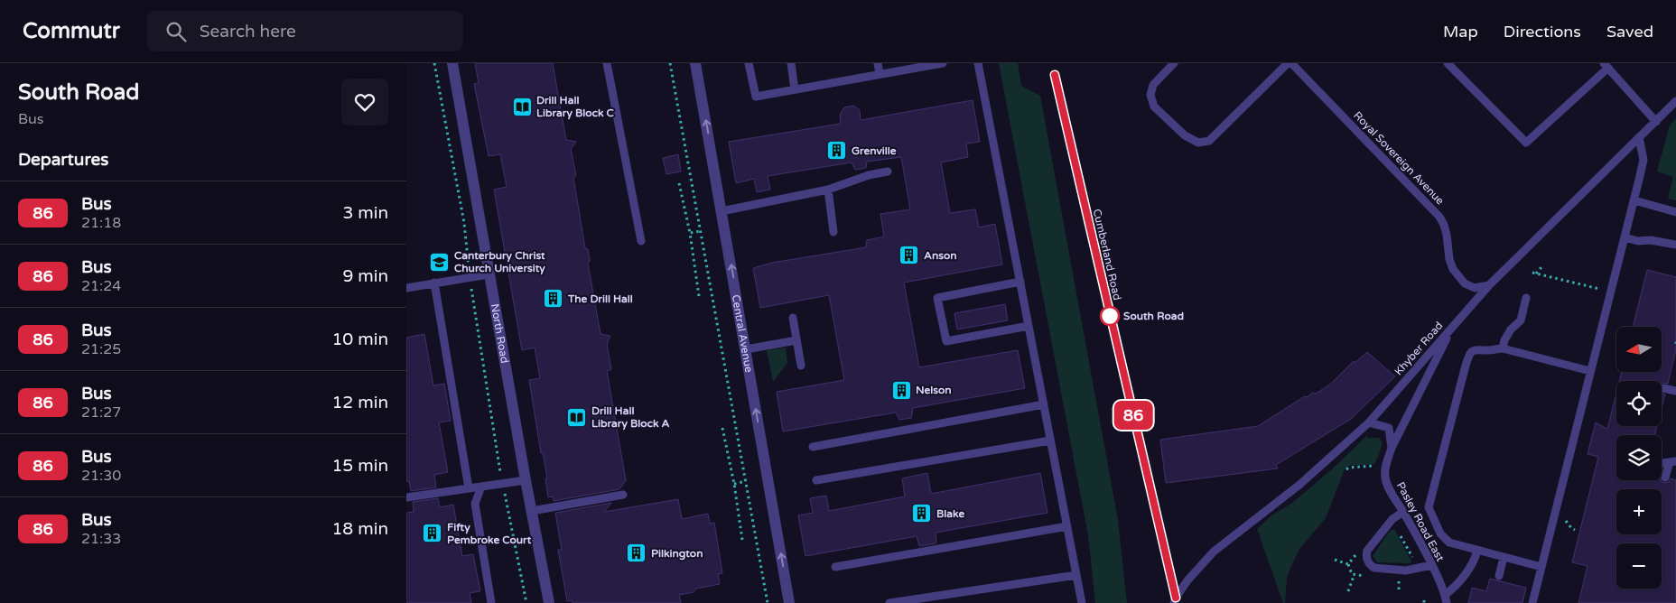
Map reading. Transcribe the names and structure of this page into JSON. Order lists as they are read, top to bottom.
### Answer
{
  "streets": {
    "street": ["North Road", "Central Avenue"],
    "lane": [
      "Royal Sovereign Avenue",
      "Cumberland Road",
      "Khyber Road",
      "Pasley Road East"
    ]
  },
  "crossings": [
    ["Royal Sovereign Avenue", "Khyber Road"],
    ["Cumberland Road", "Khyber Road"],
    ["Khyber Road", "Pasley Road East"]
  ],
  "one_way": ["Central Avenue"],
  "places": {
    "library": ["Drill Hall Library Block C", "Drill Hall Library Block A"],
    "building": [
      "Grenville",
      "Anson",
      "The Drill Hall",
      "Nelson",
      "Blake",
      "Fifty Pembroke Court",
      "Pilkington"
    ],
    "school or university": ["Canterbury Christ Church University"],
    "other": ["South Road"]
  },
  "lines": ["bus line 86"],
  "north": "left",
  "page": {
    "header": "Commutr",
    "search": "Search here",
    "nav": ["Map", "Directions", "Saved"],
    "heading": [
      ["South Road", "Bus"],
      "Departures"
    ],
    "on_map": "86",
    "list": [
      {
        "mark": "86",
        "name": "Bus",
        "note": "21:18",
        "value": "3 min"
      },
      {
        "mark": "86",
        "name": "Bus",
        "note": "21:24",
        "value": "9 min"
      },
      {
        "mark": "86",
        "name": "Bus",
        "note": "21:25",
        "value": "10 min"
      },
      {
        "mark": "86",
        "name": "Bus",
        "note": "21:27",
        "value": "12 min"
      },
      {
        "mark": "86",
        "name": "Bus",
        "note": "21:30",
        "value": "15 min"
      },
      {
        "mark": "86",
        "name": "Bus",
        "note": "21:33",
        "value": "18 min"
      }
    ],
    "map_buttons": ["+", "−"]
  }
}
